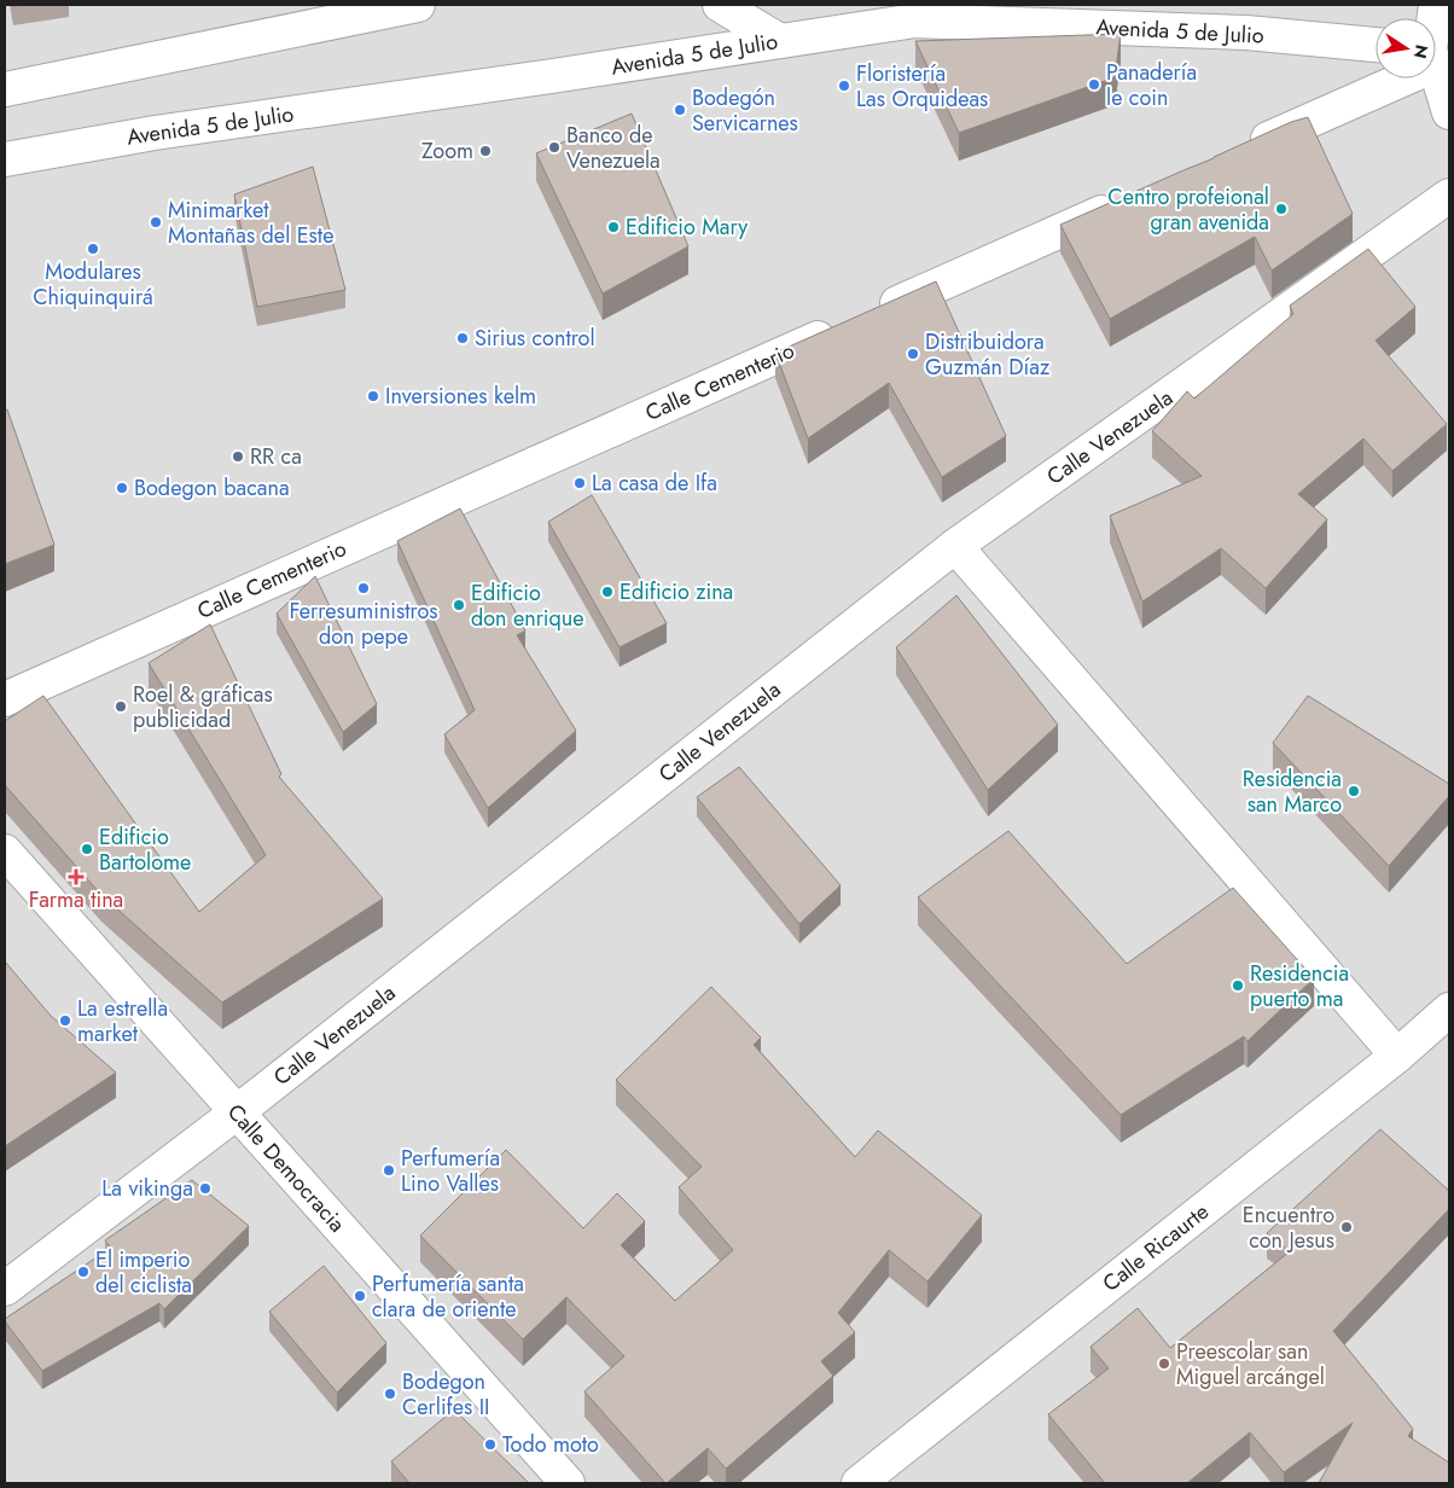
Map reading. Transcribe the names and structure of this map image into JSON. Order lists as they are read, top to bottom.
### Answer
{
  "streets": {
    "street": [
      "Avenida 5 de Julio",
      "Calle Cementerio",
      "Calle Venezuela",
      "Calle Democracia",
      "Calle Ricaurte"
    ]
  },
  "crossings": [
    ["Calle Venezuela", "Calle Democracia"]
  ],
  "places": {
    "other": [
      "Panadería le coin",
      "Floristería Las Orquideas",
      "Bodegón Servicarnes",
      "Banco de Venezuela",
      "Zoom",
      "Centro profeional gran avenida",
      "Minimarket Montañas del Este",
      "Edificio Mary",
      "Modulares Chiquinquirá",
      "Sirius control",
      "Distribuidora Guzmán Díaz",
      "Inversiones kelm",
      "RR ca",
      "La casa de Ifa",
      "Bodegon bacana",
      "Ferresuministros don pepe",
      "Edificio zina",
      "Edificio don enrique",
      "Roel & gráficas publicidad",
      "Residencia san Marco",
      "Edificio Bartolome",
      "Residencia puerto ma",
      "La estrella market",
      "Perfumería Lino Valles",
      "La vikinga",
      "Encuentro con Jesus",
      "El imperio del ciclista",
      "Perfumería santa clara de oriente",
      "Preescolar san Miguel arcángel",
      "Bodegon Cerlifes II",
      "Todo moto"
    ],
    "health": ["Farma tina"]
  },
  "north": "right"
}
